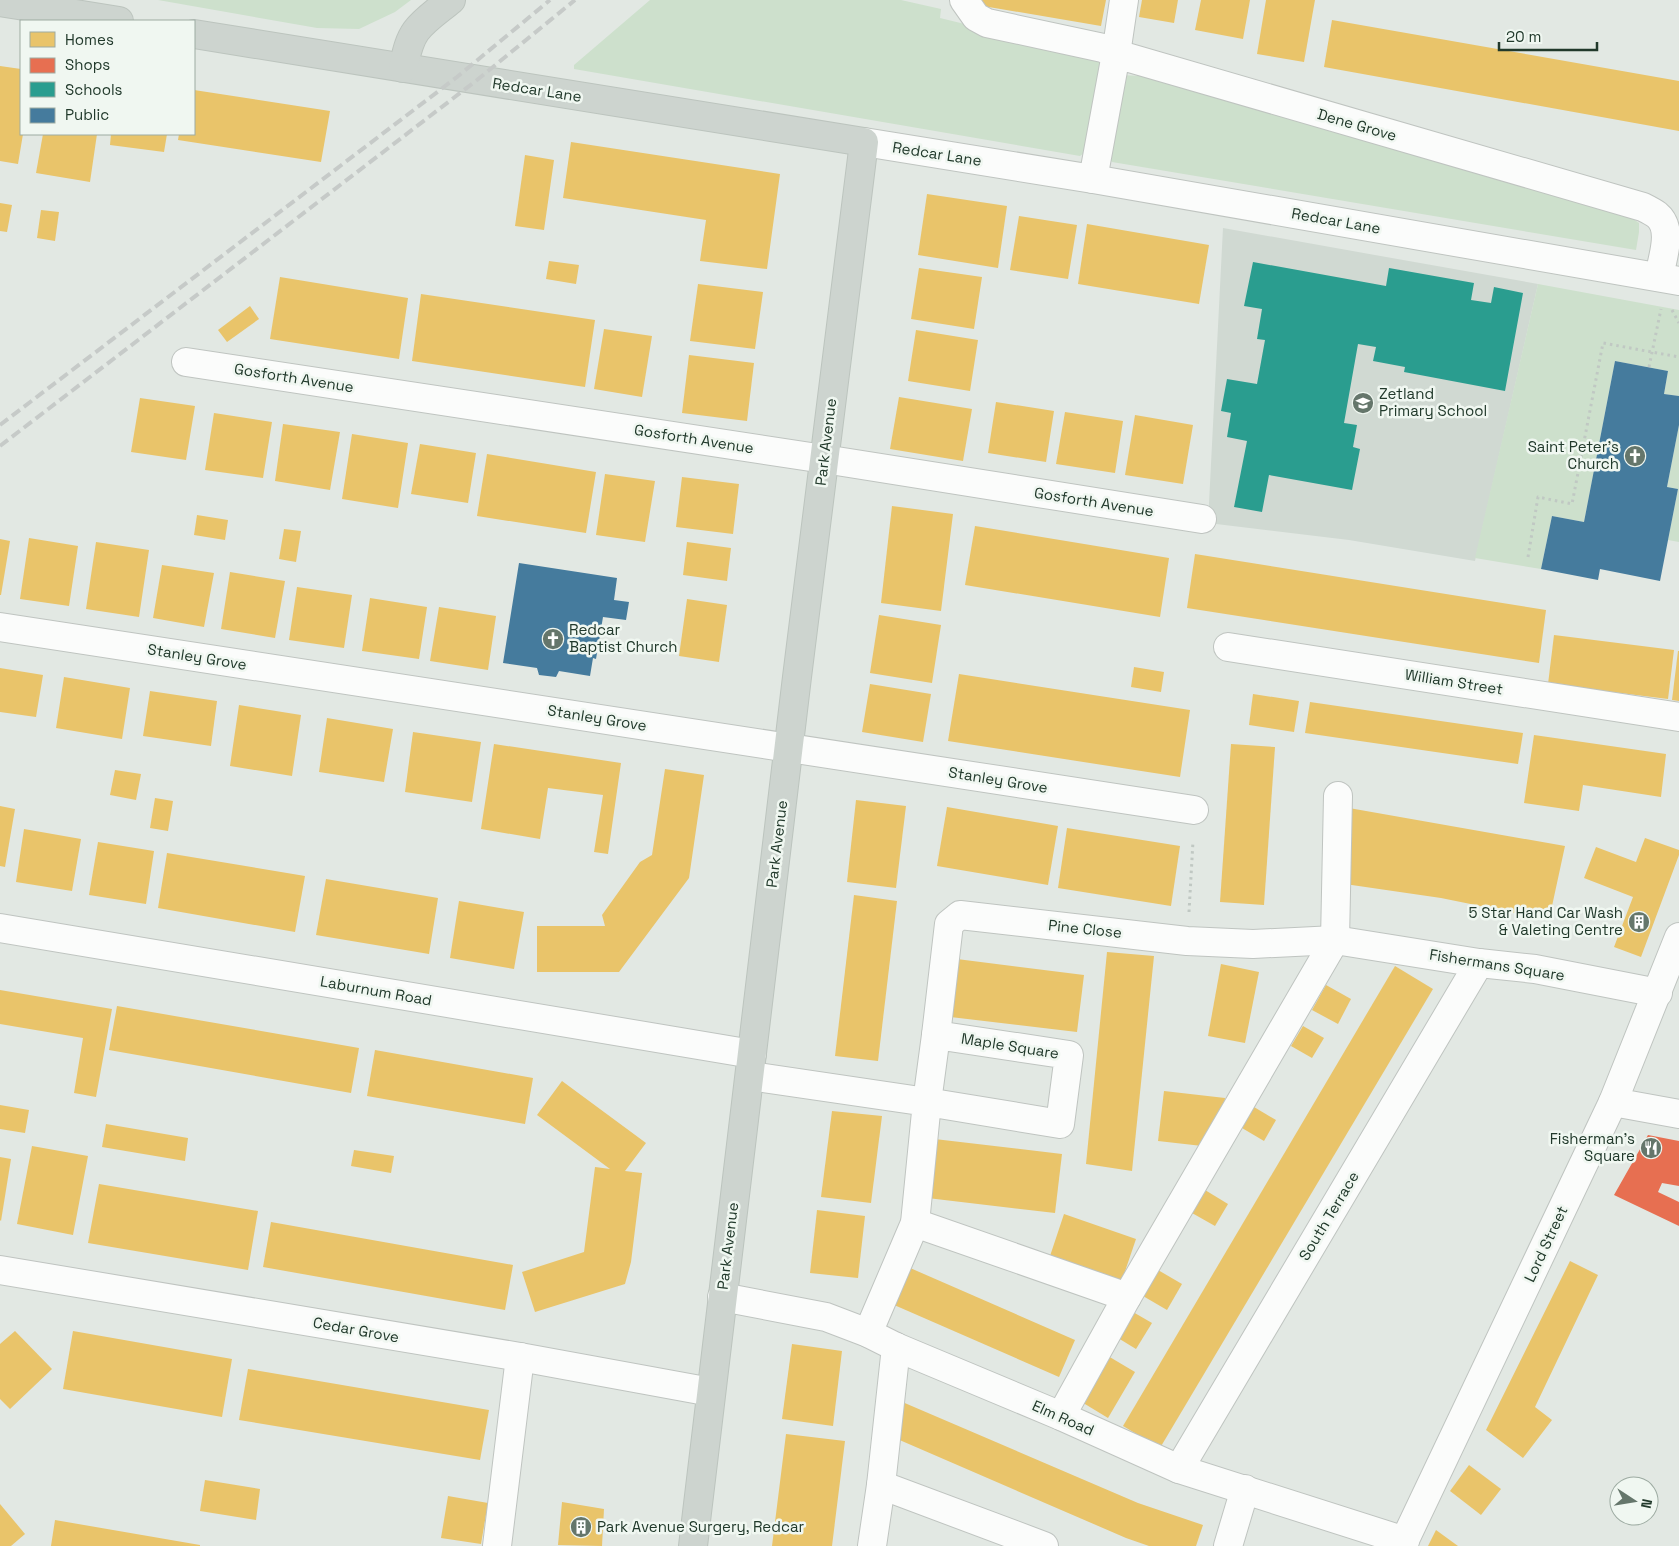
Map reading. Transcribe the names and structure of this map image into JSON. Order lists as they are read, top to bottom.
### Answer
{
  "streets": {
    "main road": ["Redcar Lane", "Park Avenue"],
    "street": [
      "Dene Grove",
      "Gosforth Avenue",
      "Stanley Grove",
      "William Street",
      "Pine Close",
      "Fishermans Square",
      "Laburnum Road",
      "Maple Square",
      "South Terrace",
      "Lord Street",
      "Cedar Grove",
      "Elm Road"
    ]
  },
  "crossings": [
    ["Redcar Lane", "Dene Grove"],
    ["Redcar Lane", "Park Avenue"],
    ["Gosforth Avenue", "Park Avenue"],
    ["Park Avenue", "Stanley Grove"],
    ["Park Avenue", "Laburnum Road"],
    ["Park Avenue", "Maple Square"],
    ["Park Avenue", "Cedar Grove"],
    ["Park Avenue", "Elm Road"],
    ["Pine Close", "Fishermans Square"],
    ["Pine Close", "Maple Square"],
    ["Fishermans Square", "South Terrace"],
    ["Fishermans Square", "Lord Street"],
    ["Laburnum Road", "Maple Square"],
    ["South Terrace", "Elm Road"],
    ["Lord Street", "Elm Road"]
  ],
  "places": {
    "school or university": ["Zetland Primary School"],
    "church": ["Saint Peter's Church", "Redcar Baptist Church"],
    "building": ["5 Star Hand Car Wash & Valeting Centre", "Park Avenue Surgery, Redcar"],
    "restaurant": ["Fisherman's Square"]
  },
  "legend": [
    "Homes",
    "Shops",
    "Schools",
    "Public"
  ],
  "scale_bar": "20 m",
  "north": "right"
}
